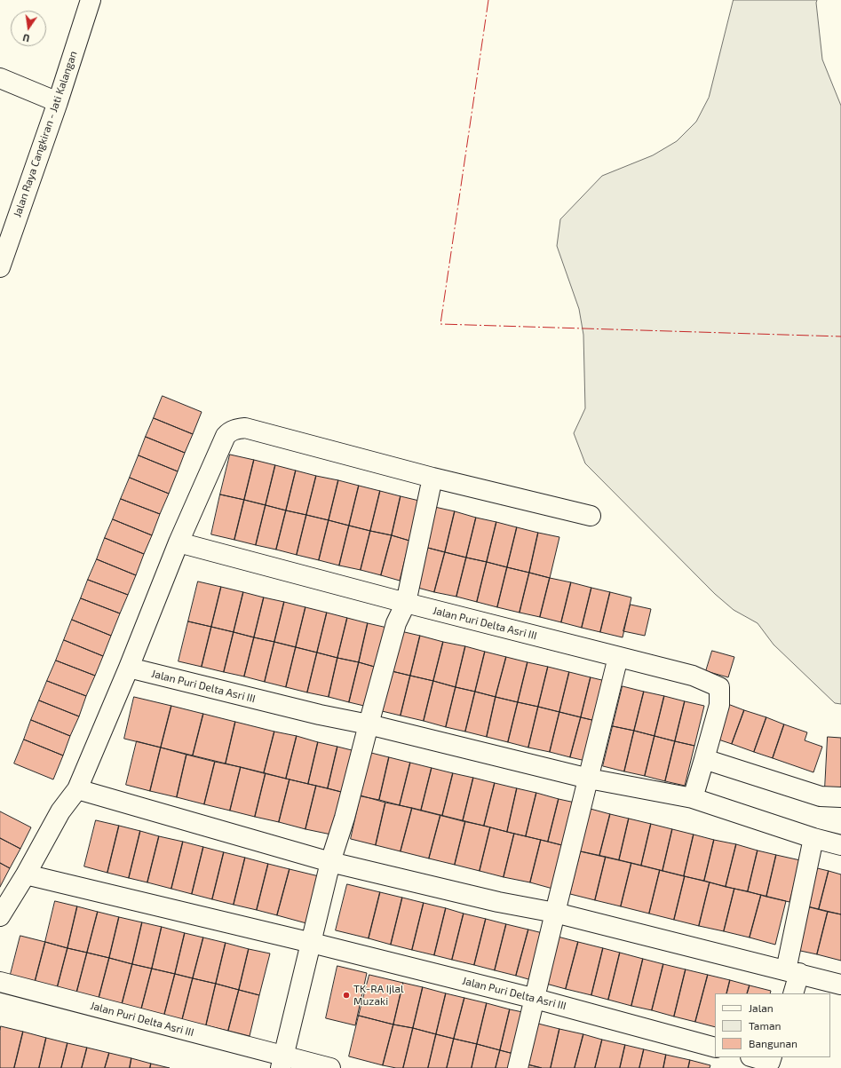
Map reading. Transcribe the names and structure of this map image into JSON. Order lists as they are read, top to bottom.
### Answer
{
  "streets": {
    "street": ["Jalan Raya Cangkiran - Jati Kalangan", "Jalan Puri Delta Asri III"]
  },
  "places": ["TK-RA Ijlal Muzaki"],
  "legend": ["Jalan", "Taman", "Bangunan"],
  "north": "bottom"
}
